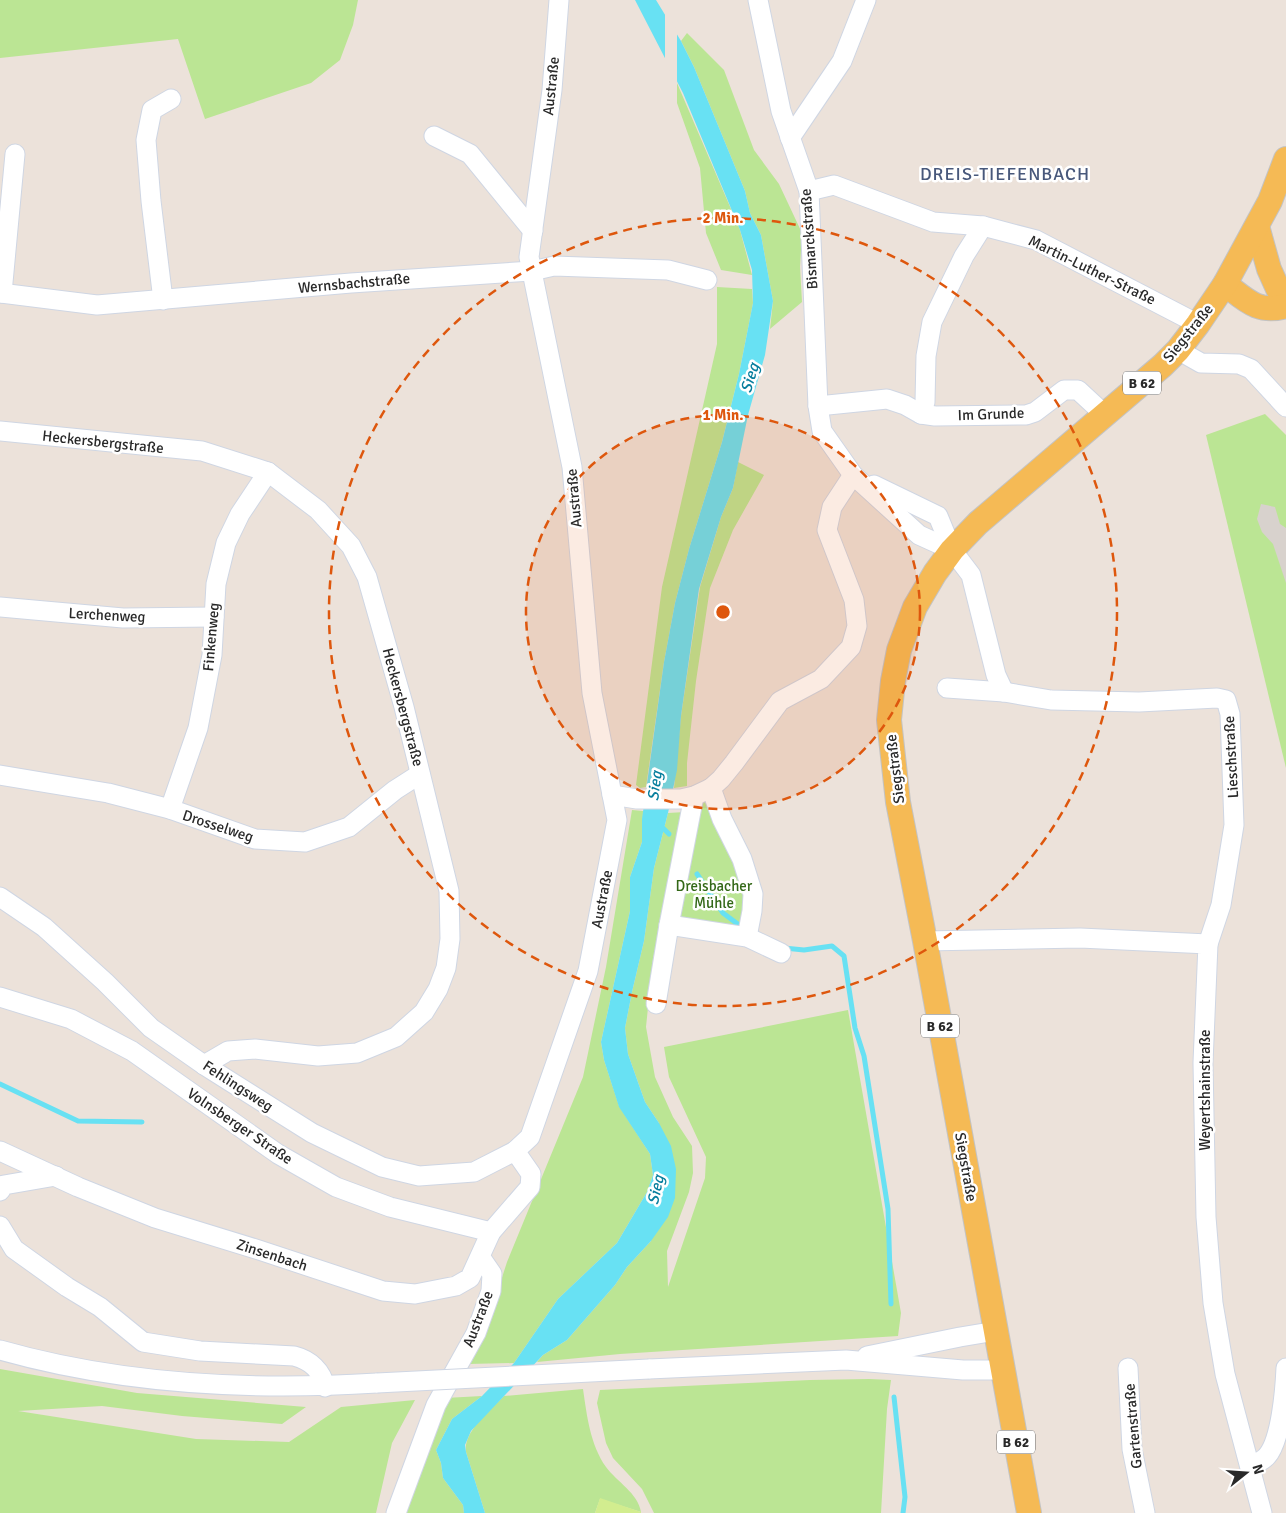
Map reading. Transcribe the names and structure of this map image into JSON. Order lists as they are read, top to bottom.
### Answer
{
  "streets": {
    "main road": ["Siegstraße", "B 62"],
    "street": [
      "Austraße",
      "Bismarckstraße",
      "Martin-Luther-Straße",
      "Wernsbachstraße",
      "Im Grunde",
      "Heckersbergstraße",
      "Lerchenweg",
      "Finkenweg",
      "Lieschstraße",
      "Drosselweg",
      "Fehlingsweg",
      "Weyertshainstraße",
      "Volnsberger Straße",
      "Zinsenbach",
      "Gartenstraße"
    ]
  },
  "crossings": [
    ["Austraße", "Wernsbachstraße"],
    ["Austraße", "Fehlingsweg"],
    ["Austraße", "Zinsenbach"],
    ["Bismarckstraße", "Martin-Luther-Straße"],
    ["Bismarckstraße", "Siegstraße"],
    ["Bismarckstraße", "Im Grunde"],
    ["Martin-Luther-Straße", "Siegstraße"],
    ["Siegstraße", "Im Grunde"],
    ["Heckersbergstraße", "Finkenweg"],
    ["Heckersbergstraße", "Drosselweg"],
    ["Heckersbergstraße", "Fehlingsweg"],
    ["Lerchenweg", "Finkenweg"],
    ["Finkenweg", "Drosselweg"],
    ["Lieschstraße", "Weyertshainstraße"]
  ],
  "districts": ["DREIS-TIEFENBACH"],
  "water": ["Sieg"],
  "parks": ["Dreisbacher Mühle"],
  "north": "right",
  "rings": ["2 Min.", "1 Min."]
}
